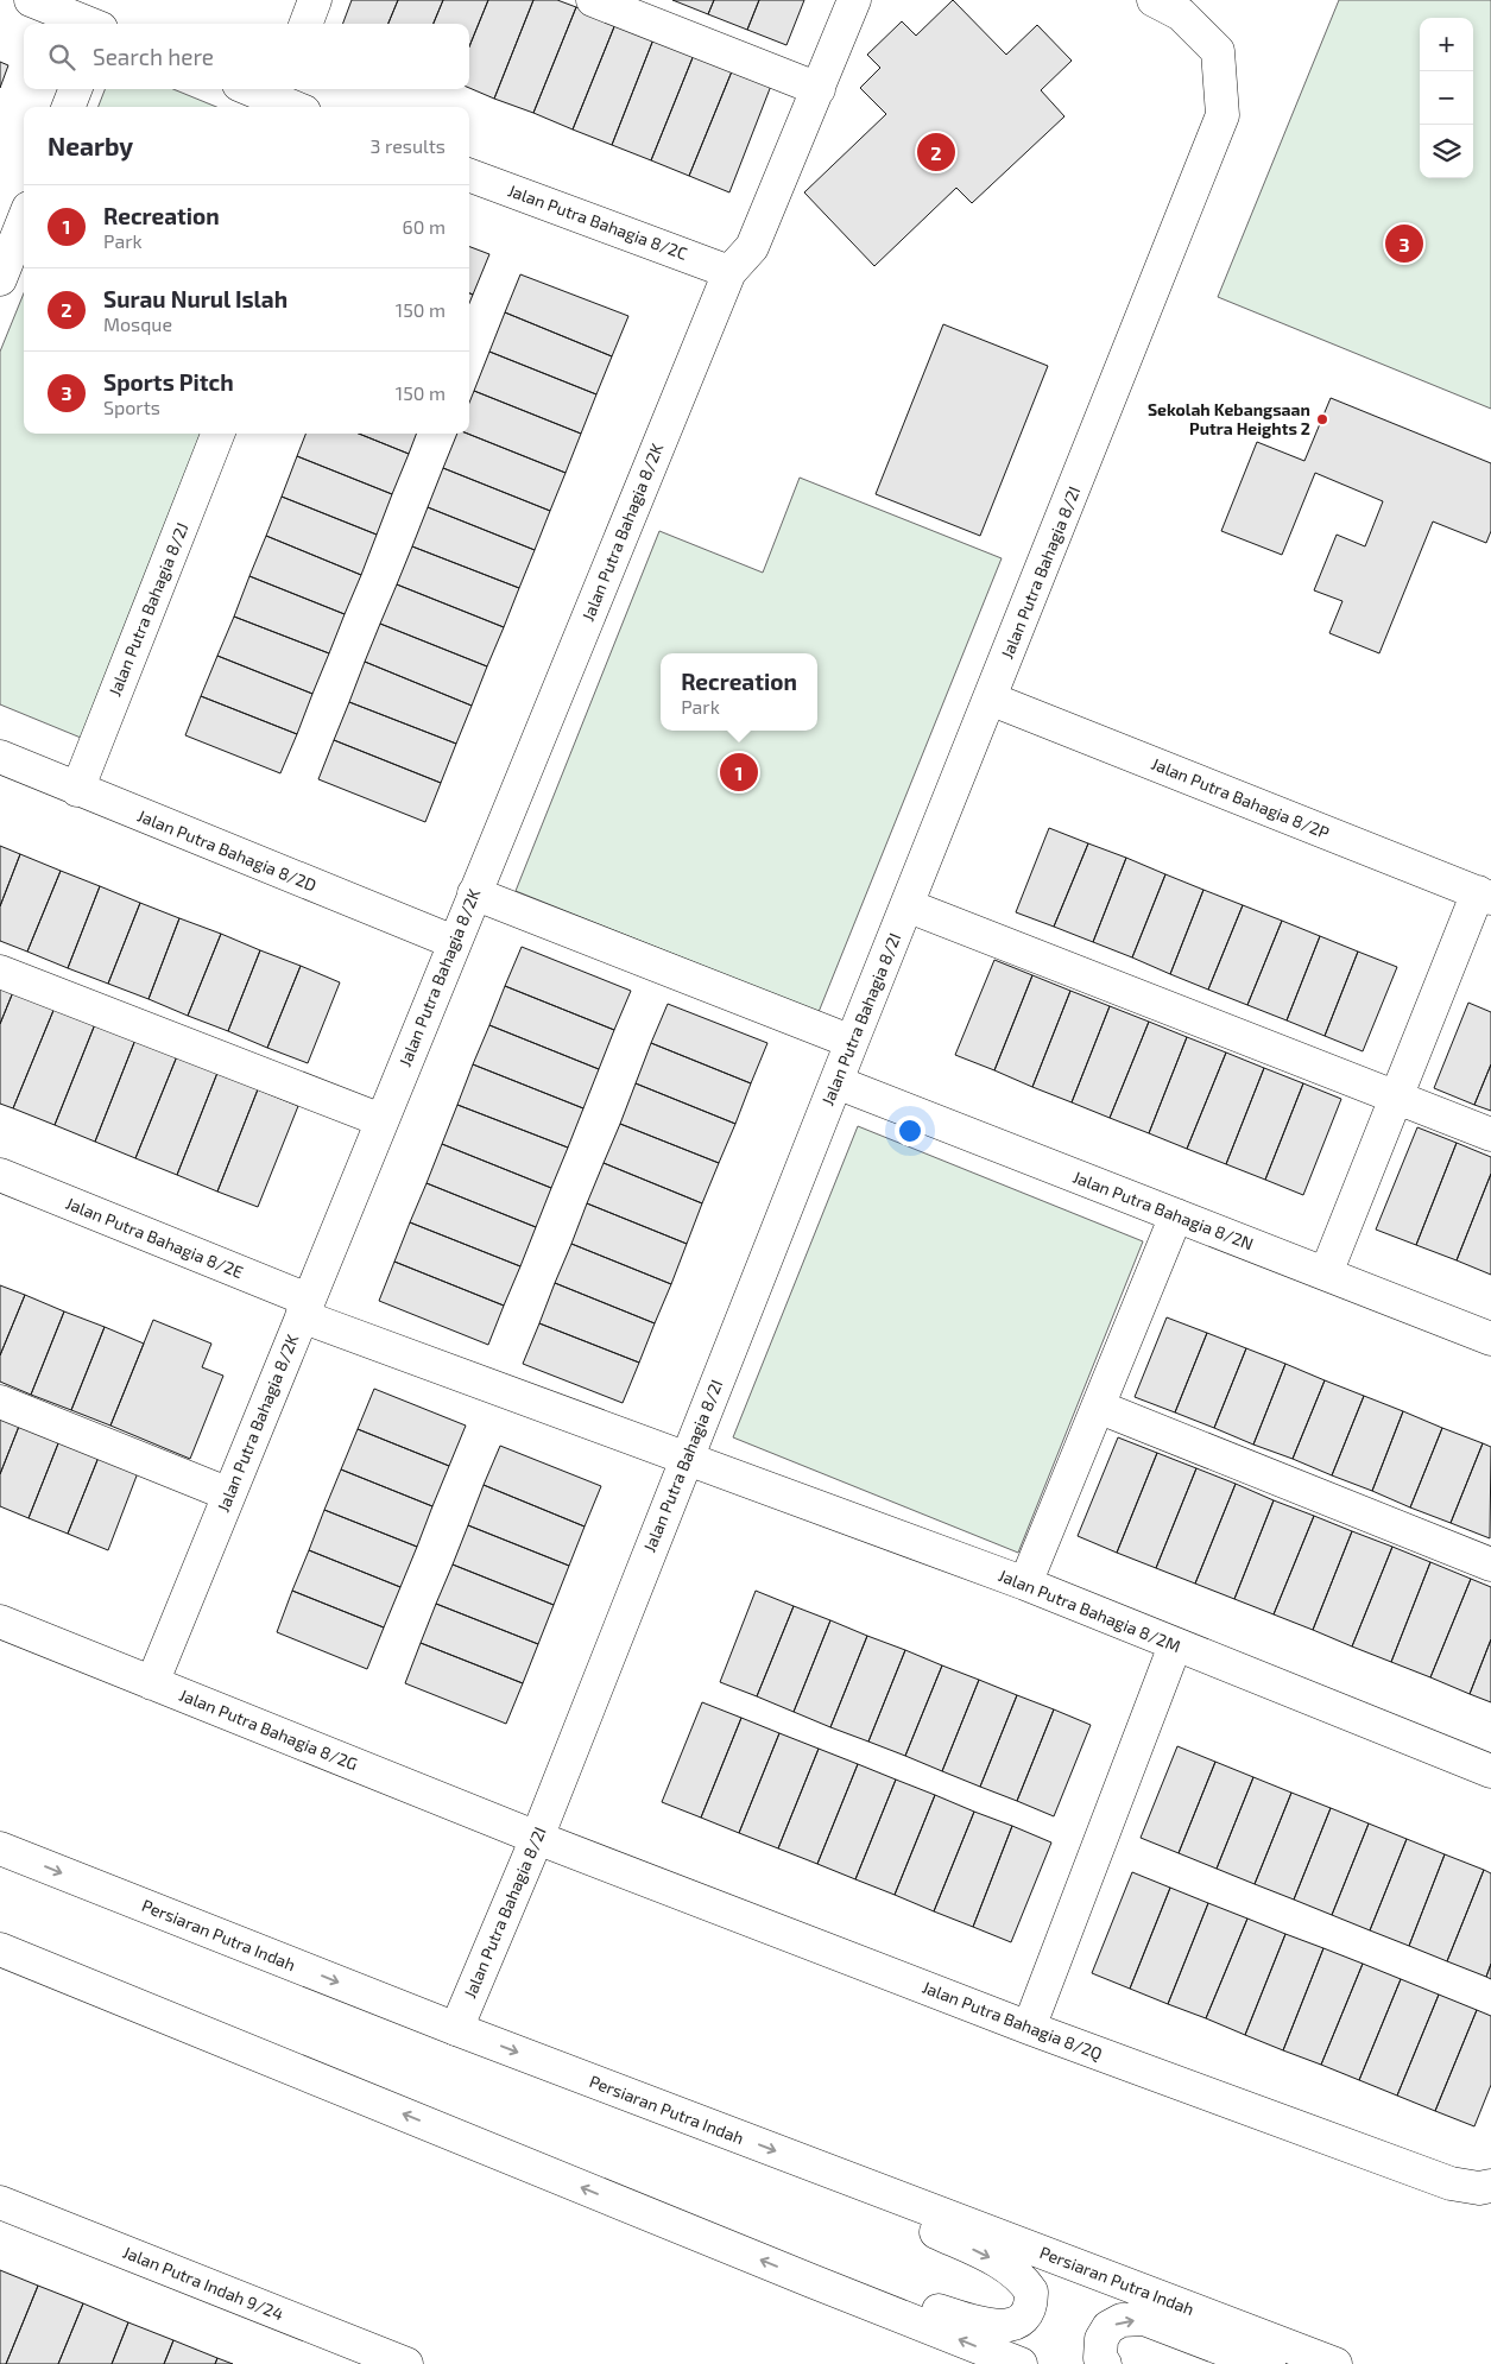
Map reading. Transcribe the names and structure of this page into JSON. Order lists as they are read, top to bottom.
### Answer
{
  "streets": {
    "street": [
      "Jalan Putra Bahagia 8/2C",
      "Jalan Putra Bahagia 8/2K",
      "Jalan Putra Bahagia 8/2I",
      "Jalan Putra Bahagia 8/2J",
      "Jalan Putra Bahagia 8/2P",
      "Jalan Putra Bahagia 8/2D",
      "Jalan Putra Bahagia 8/2N",
      "Jalan Putra Bahagia 8/2E",
      "Jalan Putra Bahagia 8/2M",
      "Jalan Putra Bahagia 8/2G",
      "Persiaran Putra Indah",
      "Jalan Putra Bahagia 8/2Q",
      "Jalan Putra Indah 9/24"
    ]
  },
  "crossings": [
    ["Jalan Putra Bahagia 8/2C", "Jalan Putra Bahagia 8/2K"],
    ["Jalan Putra Bahagia 8/2K", "Jalan Putra Bahagia 8/2D"],
    ["Jalan Putra Bahagia 8/2K", "Jalan Putra Bahagia 8/2E"],
    ["Jalan Putra Bahagia 8/2K", "Jalan Putra Bahagia 8/2G"],
    ["Jalan Putra Bahagia 8/2I", "Jalan Putra Bahagia 8/2P"],
    ["Jalan Putra Bahagia 8/2I", "Jalan Putra Bahagia 8/2N"],
    ["Jalan Putra Bahagia 8/2I", "Jalan Putra Bahagia 8/2E"],
    ["Jalan Putra Bahagia 8/2I", "Jalan Putra Bahagia 8/2M"],
    ["Jalan Putra Bahagia 8/2I", "Jalan Putra Bahagia 8/2G"],
    ["Jalan Putra Bahagia 8/2I", "Persiaran Putra Indah"],
    ["Jalan Putra Bahagia 8/2I", "Jalan Putra Bahagia 8/2Q"],
    ["Jalan Putra Bahagia 8/2J", "Jalan Putra Bahagia 8/2D"],
    ["Jalan Putra Bahagia 8/2E", "Jalan Putra Bahagia 8/2M"],
    ["Jalan Putra Bahagia 8/2G", "Jalan Putra Bahagia 8/2Q"]
  ],
  "places": ["Sekolah Kebangsaan Putra Heights 2"],
  "page": {
    "map_buttons": ["+", "−"],
    "search": "Search here",
    "heading": ["Nearby", "3 results"],
    "pins": ["2", "3", "1"],
    "list": [
      {
        "mark": "1",
        "name": "Recreation",
        "note": "Park",
        "value": "60 m"
      },
      {
        "mark": "2",
        "name": "Surau Nurul Islah",
        "note": "Mosque",
        "value": "150 m"
      },
      {
        "mark": "3",
        "name": "Sports Pitch",
        "note": "Sports",
        "value": "150 m"
      }
    ],
    "popup": ["Recreation", "Park"]
  }
}
